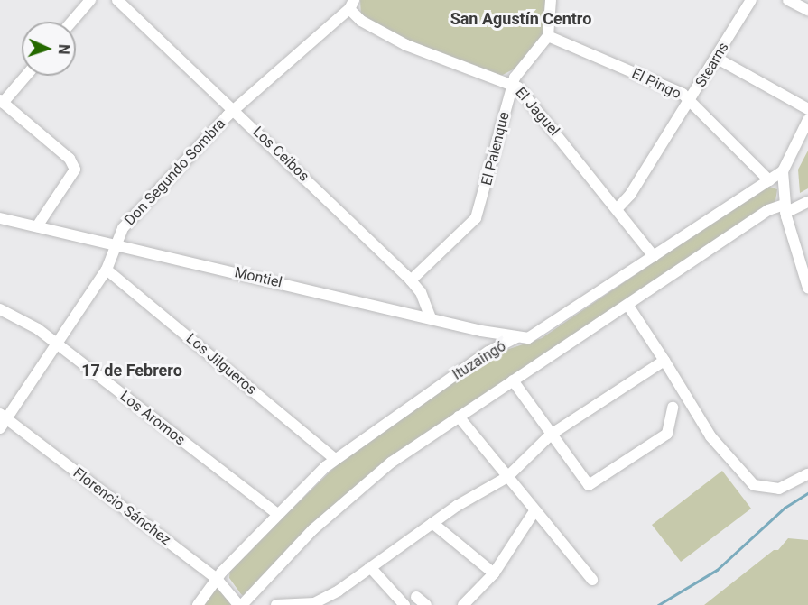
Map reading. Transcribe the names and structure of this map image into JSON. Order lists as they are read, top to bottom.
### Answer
{
  "streets": {
    "street": [
      "Stearns",
      "El Pingo",
      "El Jaguel",
      "El Palenque",
      "Los Ceibos",
      "Don Segundo Sombra",
      "Montiel",
      "Ituzaingó",
      "Los Jilgueros",
      "Los Aromos",
      "Florencio Sánchez"
    ]
  },
  "crossings": [
    ["Stearns", "El Pingo"],
    ["Stearns", "El Jaguel"],
    ["El Pingo", "El Palenque"],
    ["El Pingo", "Ituzaingó"],
    ["El Jaguel", "El Palenque"],
    ["El Jaguel", "Don Segundo Sombra"],
    ["El Jaguel", "Ituzaingó"],
    ["El Palenque", "Los Ceibos"],
    ["Los Ceibos", "Don Segundo Sombra"],
    ["Los Ceibos", "Montiel"],
    ["Don Segundo Sombra", "Montiel"],
    ["Don Segundo Sombra", "Los Jilgueros"],
    ["Don Segundo Sombra", "Los Aromos"],
    ["Don Segundo Sombra", "Florencio Sánchez"],
    ["Montiel", "Ituzaingó"],
    ["Ituzaingó", "Los Jilgueros"],
    ["Ituzaingó", "Los Aromos"],
    ["Ituzaingó", "Florencio Sánchez"]
  ],
  "districts": ["San Agustín Centro", "17 de Febrero"],
  "north": "right"
}
